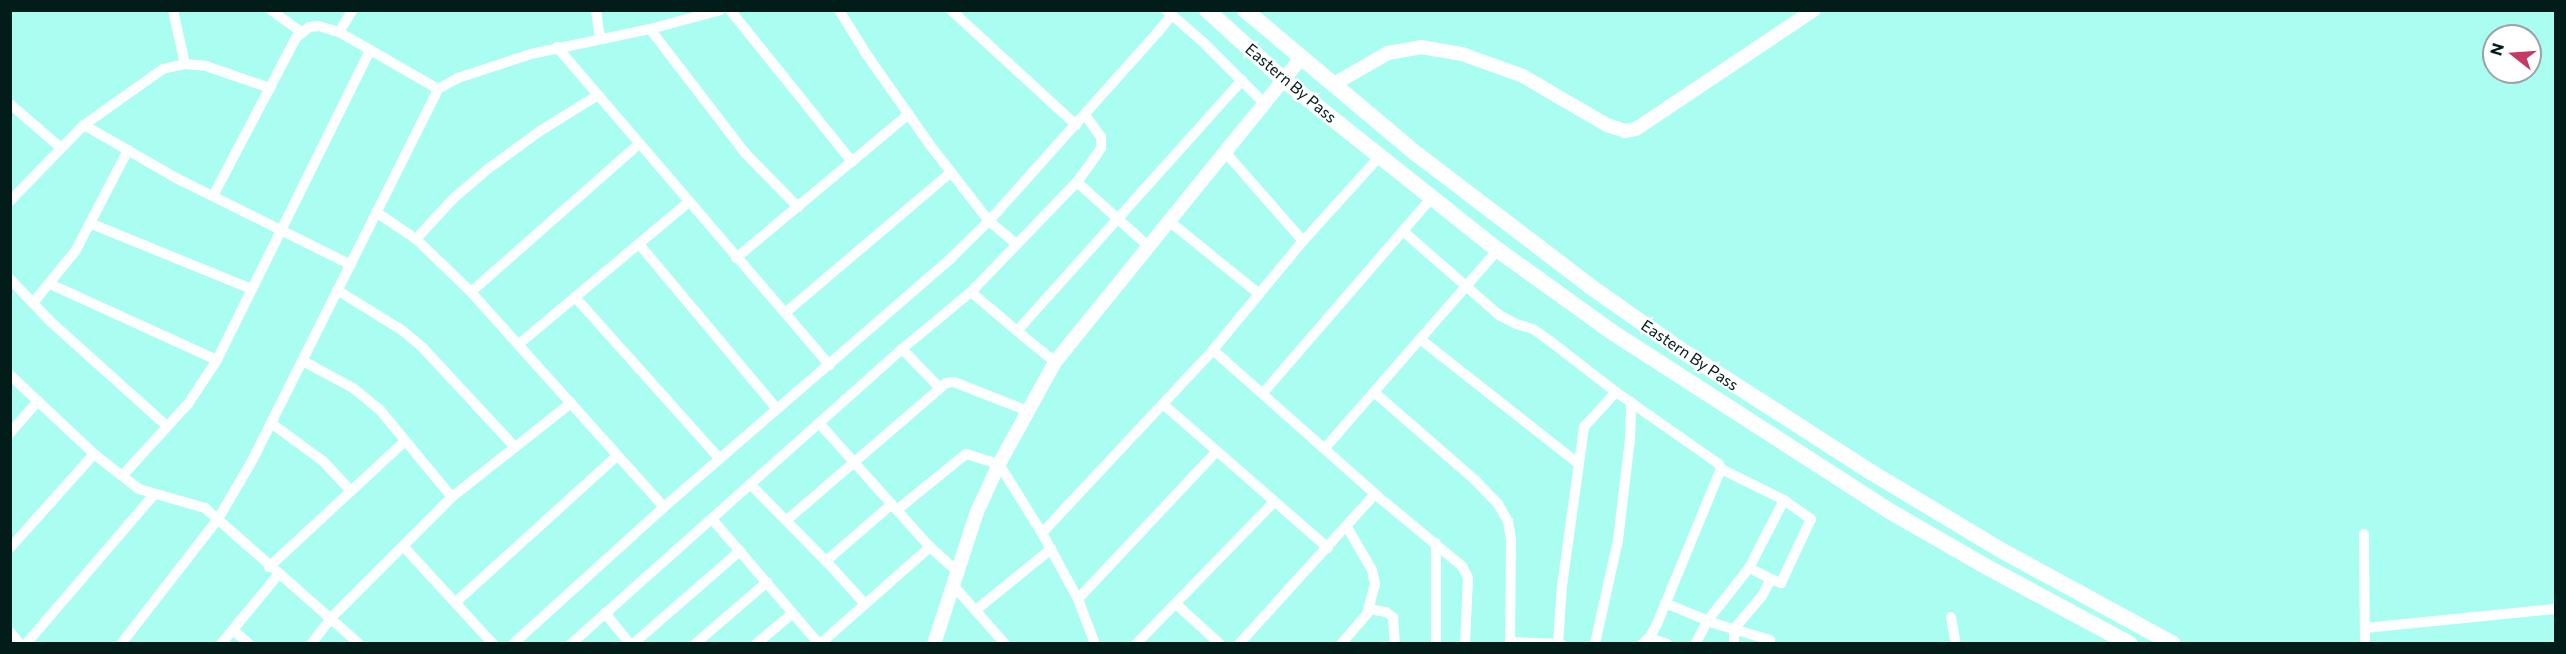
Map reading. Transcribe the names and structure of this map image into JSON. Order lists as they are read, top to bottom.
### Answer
{
  "streets": {
    "main road": ["Eastern By Pass"]
  },
  "north": "left"
}
